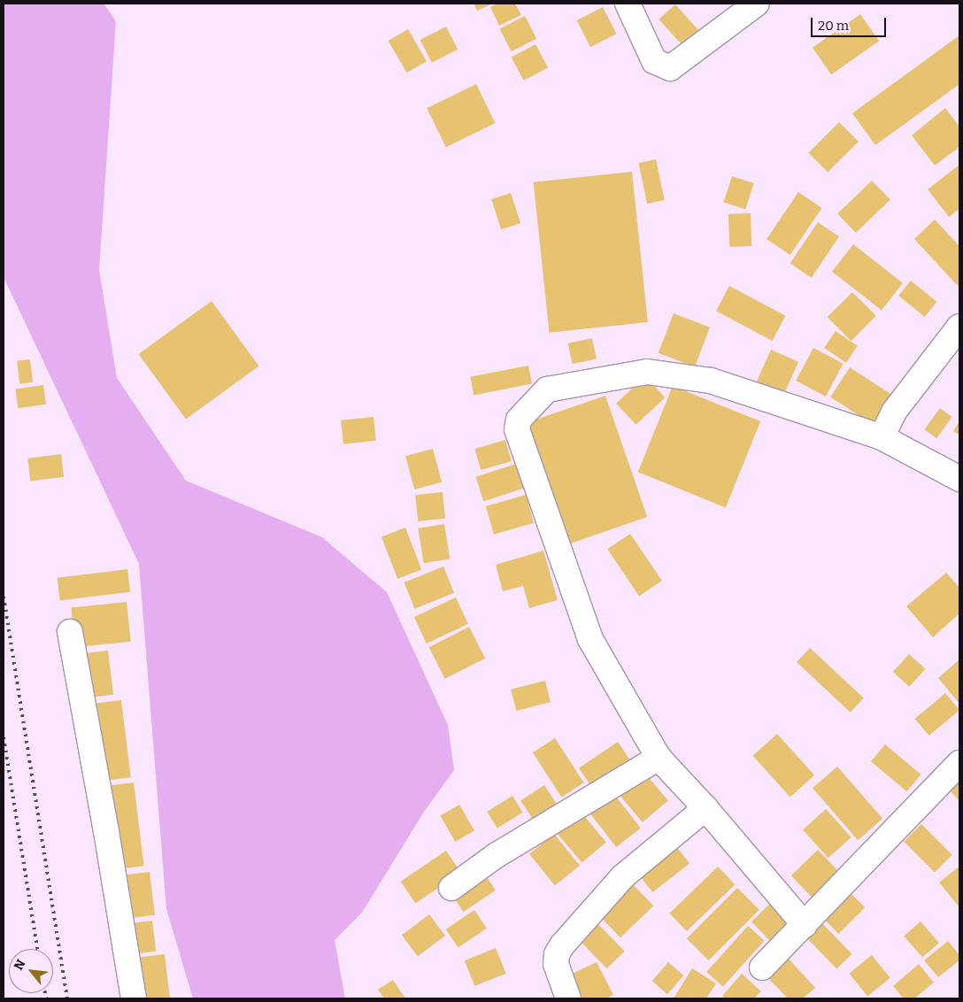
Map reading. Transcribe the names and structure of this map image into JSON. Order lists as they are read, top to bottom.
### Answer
{
  "scale_bar": "20 m",
  "north": "top left"
}
